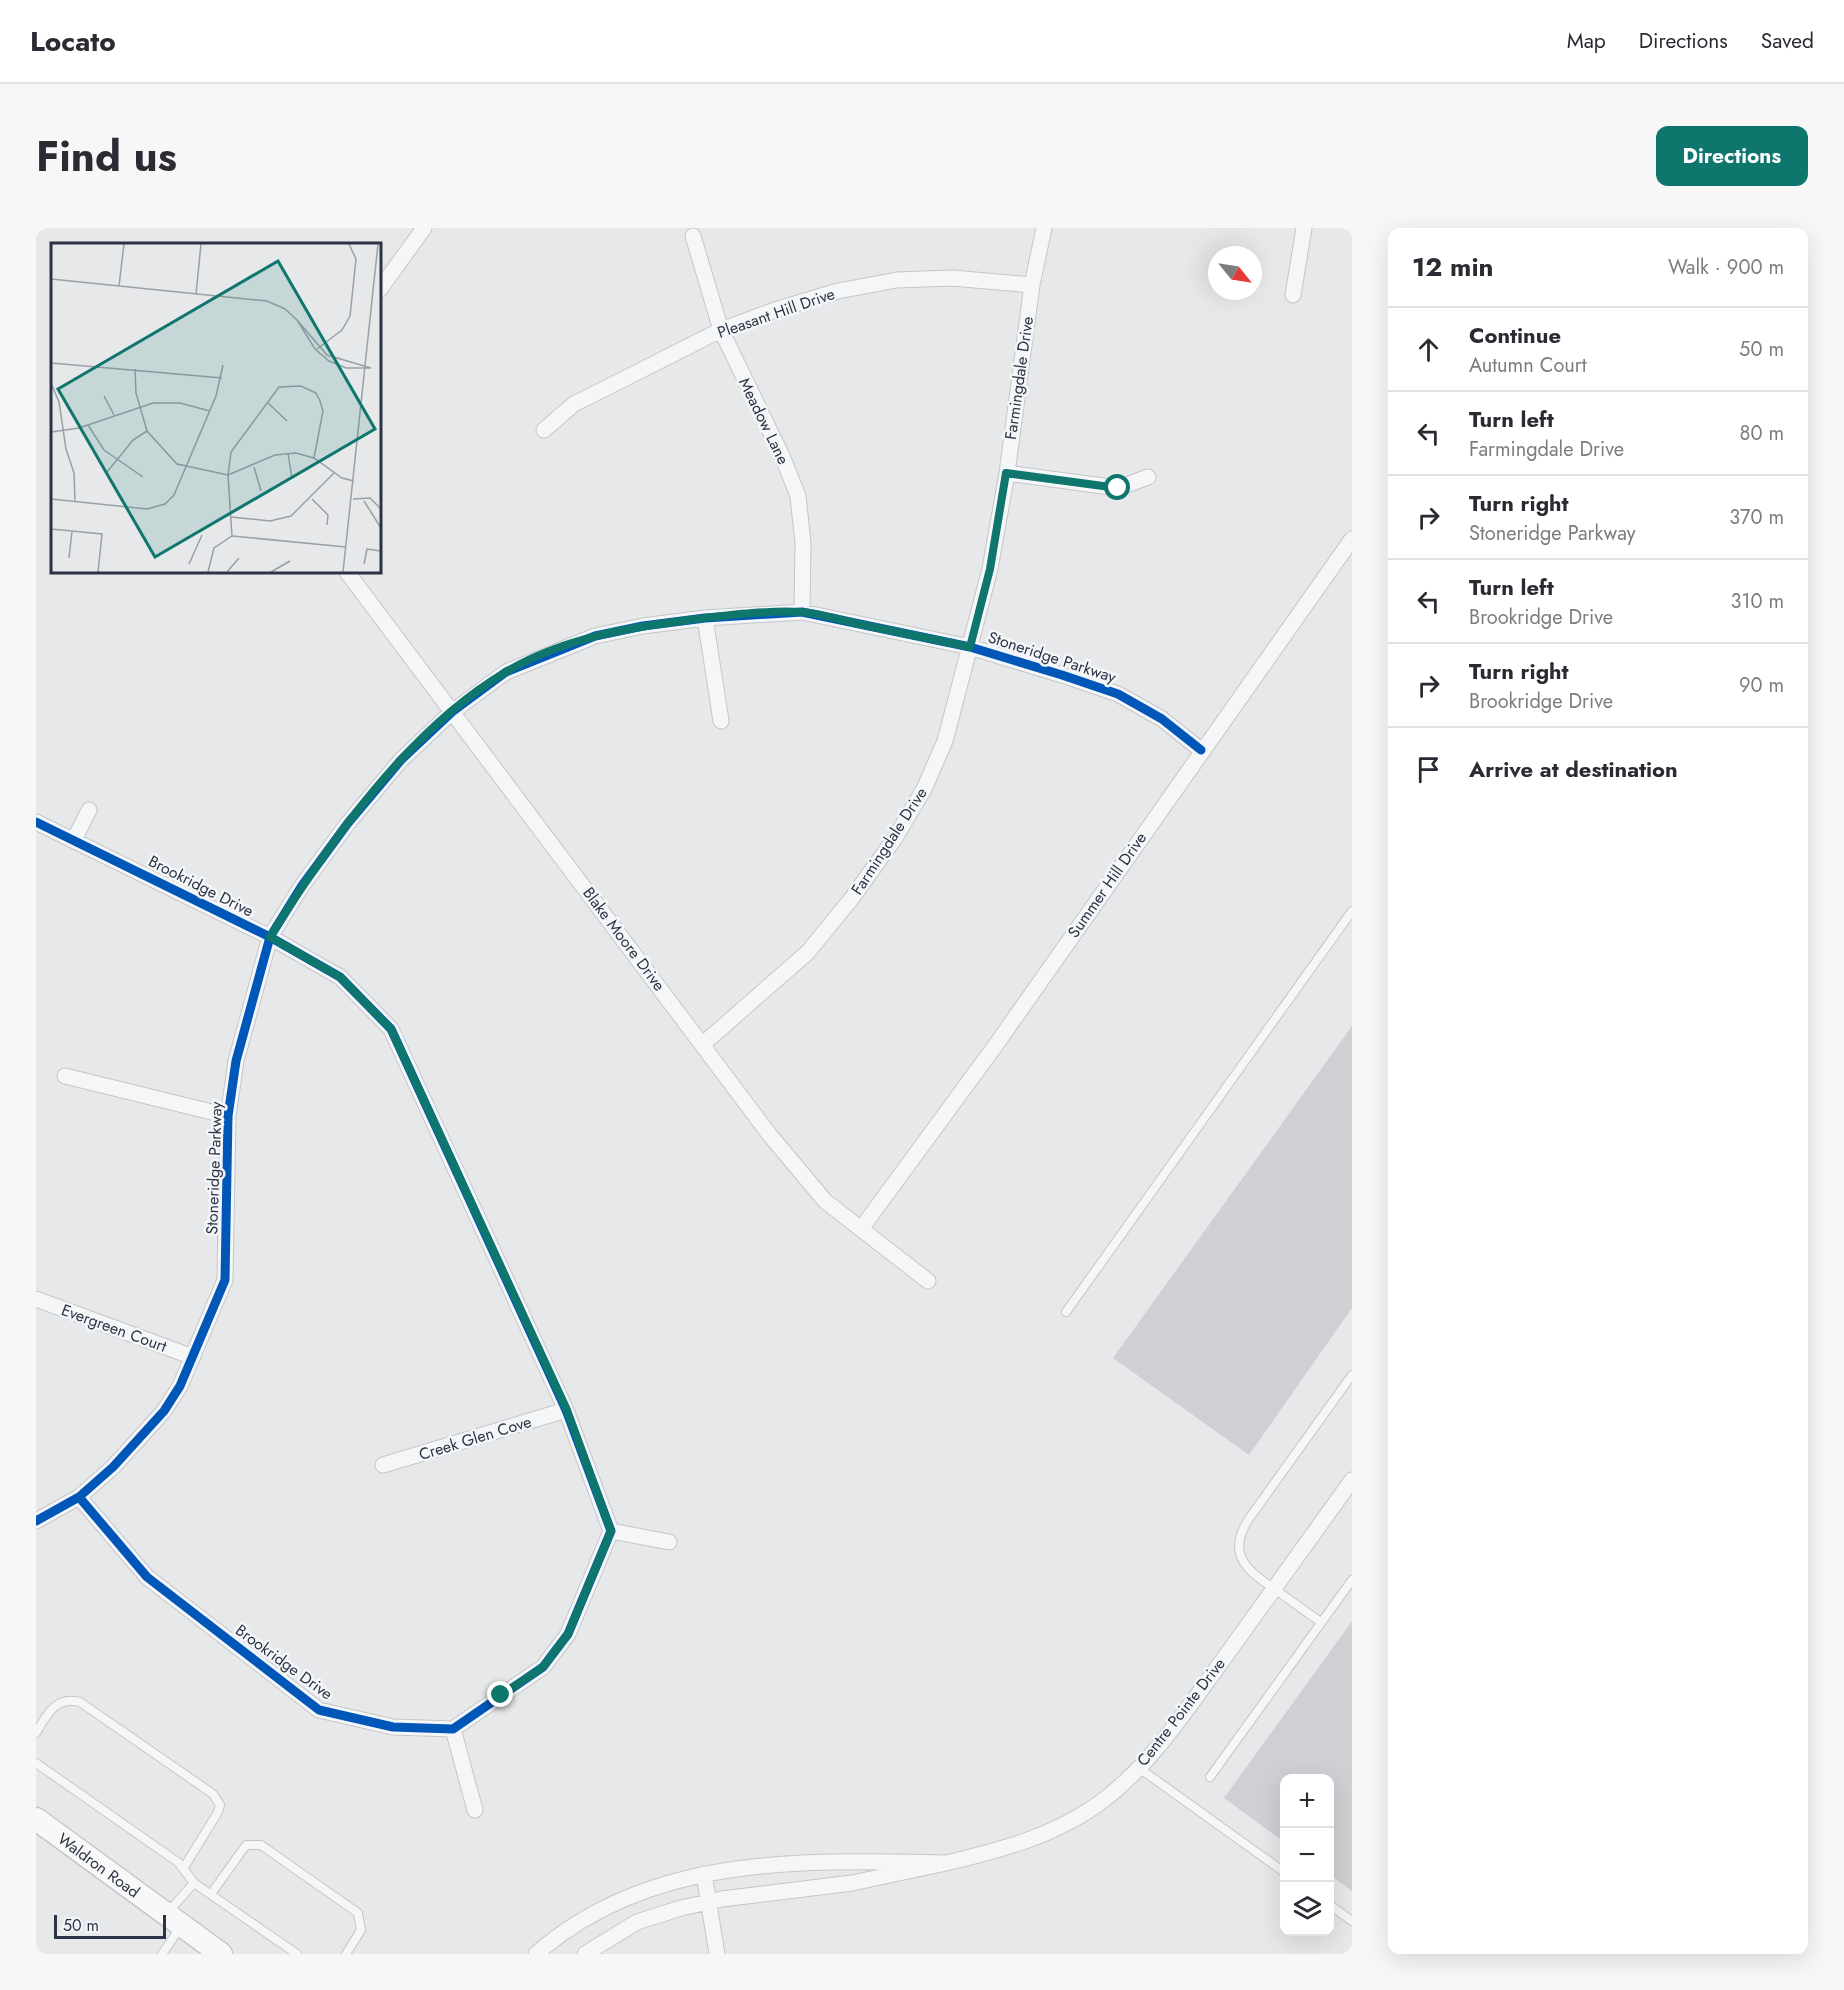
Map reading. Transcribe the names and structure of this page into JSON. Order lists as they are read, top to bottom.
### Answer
{
  "streets": {
    "main road": ["Waldron Road"],
    "street": [
      "Pleasant Hill Drive",
      "Farmingdale Drive",
      "Meadow Lane",
      "Stoneridge Parkway",
      "Summer Hill Drive",
      "Brookridge Drive",
      "Blake Moore Drive",
      "Evergreen Court",
      "Creek Glen Cove",
      "Centre Pointe Drive"
    ]
  },
  "crossings": [
    ["Pleasant Hill Drive", "Farmingdale Drive"],
    ["Pleasant Hill Drive", "Meadow Lane"],
    ["Farmingdale Drive", "Stoneridge Parkway"],
    ["Farmingdale Drive", "Blake Moore Drive"],
    ["Meadow Lane", "Stoneridge Parkway"],
    ["Stoneridge Parkway", "Summer Hill Drive"],
    ["Stoneridge Parkway", "Brookridge Drive"],
    ["Stoneridge Parkway", "Blake Moore Drive"],
    ["Stoneridge Parkway", "Evergreen Court"],
    ["Summer Hill Drive", "Blake Moore Drive"],
    ["Brookridge Drive", "Creek Glen Cove"]
  ],
  "scale_bar": "50 m",
  "north": "bottom right",
  "page": {
    "header": "Locato",
    "nav": ["Map", "Directions", "Saved"],
    "title": "Find us",
    "buttons": "Directions",
    "heading": ["12 min", "Walk · 900 m"],
    "list": [
      ["Continue", "Autumn Court", "50 m"],
      ["Turn left", "Farmingdale Drive", "80 m"],
      ["Turn right", "Stoneridge Parkway", "370 m"],
      ["Turn left", "Brookridge Drive", "310 m"],
      ["Turn right", "Brookridge Drive", "90 m"],
      "Arrive at destination"
    ],
    "map_buttons": ["+", "−"],
    "scale": "50 m"
  }
}
